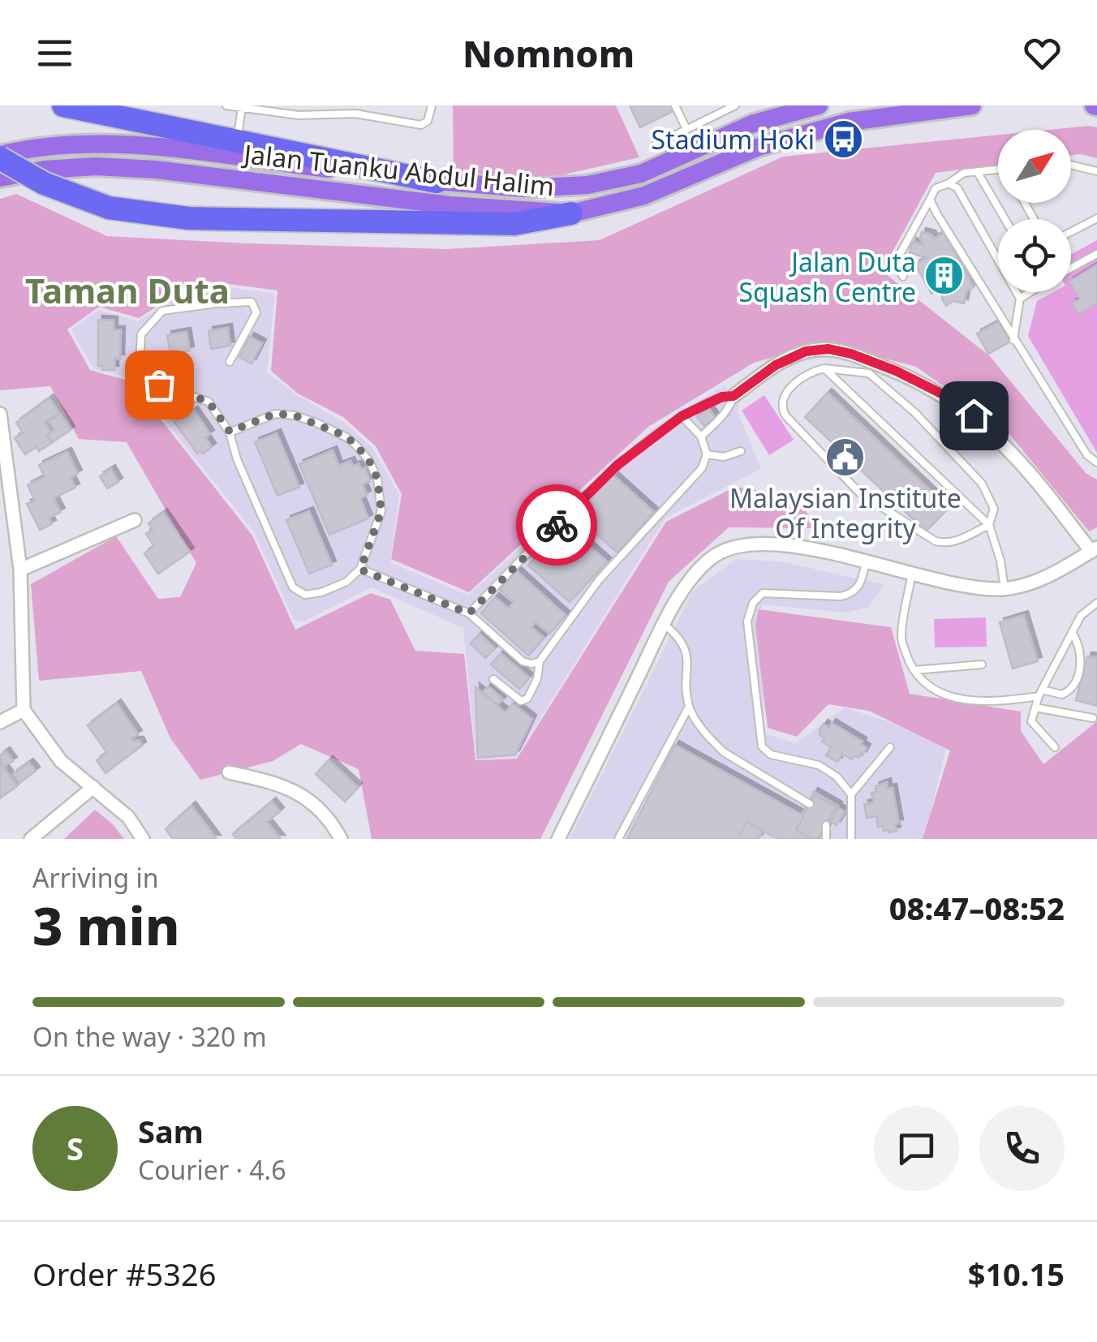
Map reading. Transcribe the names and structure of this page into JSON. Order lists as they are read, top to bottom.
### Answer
{
  "streets": {
    "main road": ["Jalan Tuanku Abdul Halim"]
  },
  "districts": ["Taman Duta"],
  "places": {
    "bus stop": ["Stadium Hoki"],
    "building": ["Jalan Duta Squash Centre"],
    "public building": ["Malaysian Institute Of Integrity"]
  },
  "north": "top right",
  "page": {
    "header": "Nomnom",
    "heading": ["3 min", "Arriving in", "08:47–08:52"],
    "panel": [
      "Sam",
      "Courier · 4.6",
      "Order #5326",
      "$10.15"
    ],
    "bar": "On the way · 320 m",
    "round": "S"
  }
}
